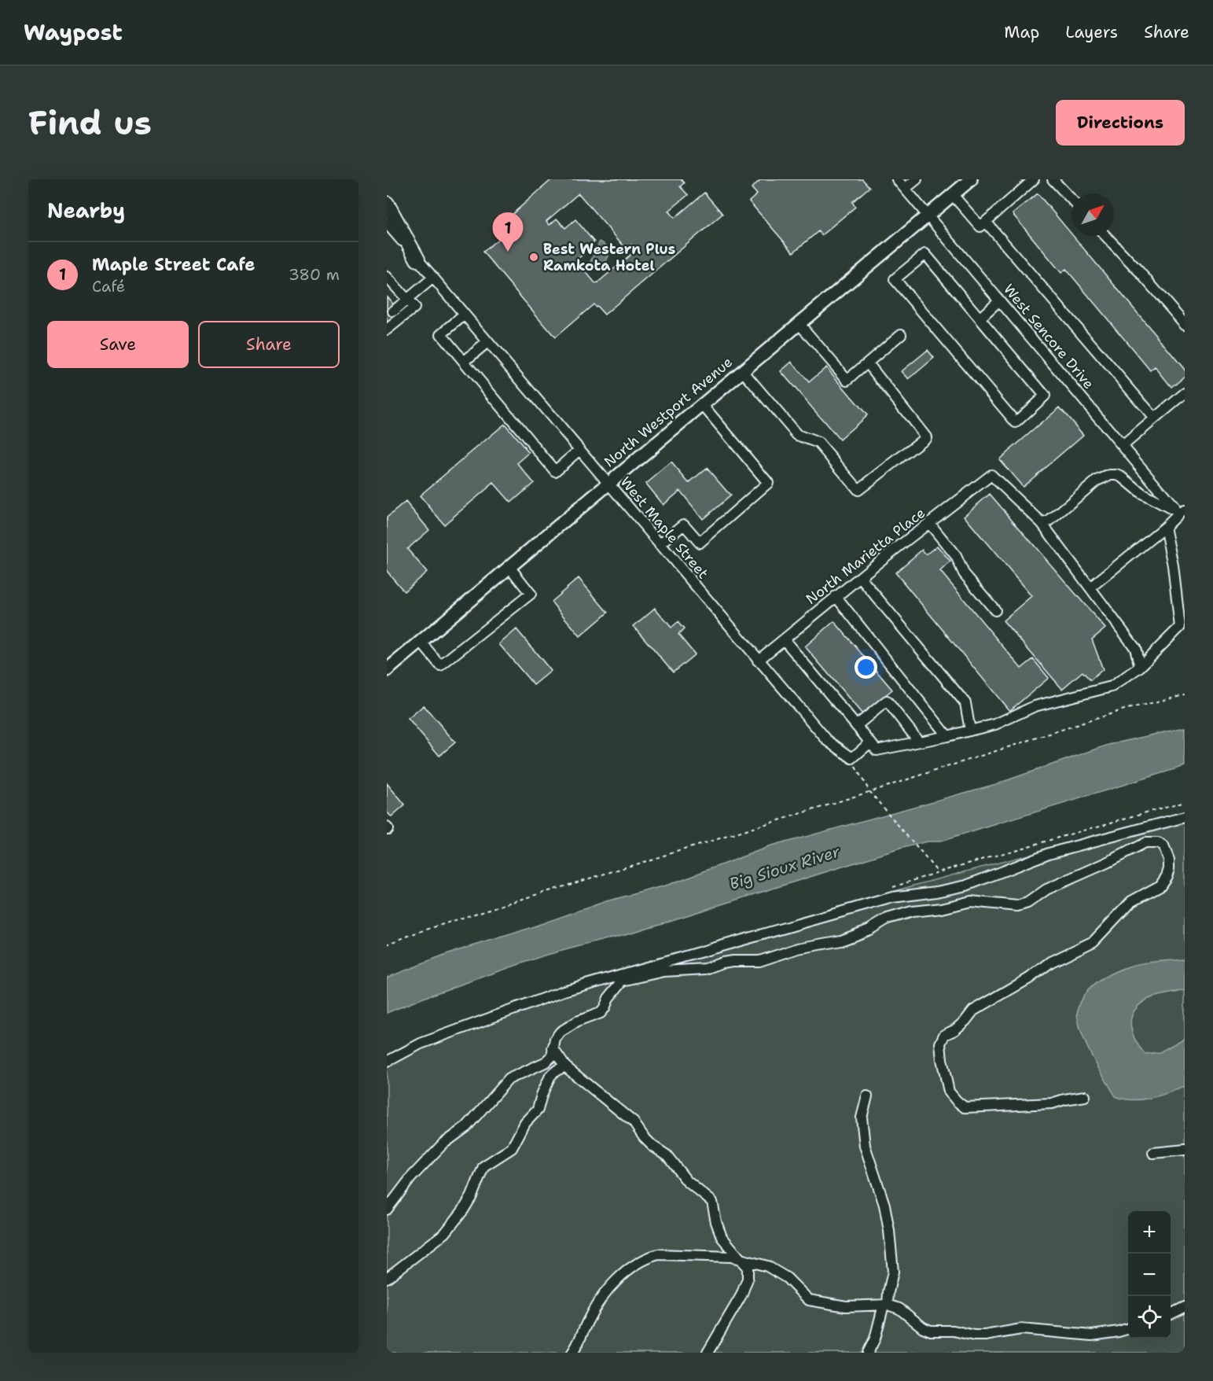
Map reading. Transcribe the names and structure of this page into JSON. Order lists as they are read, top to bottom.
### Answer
{
  "streets": {
    "main road": ["North Westport Avenue"],
    "street": ["West Sencore Drive", "West Maple Street", "North Marietta Place"]
  },
  "crossings": [
    ["West Sencore Drive", "North Westport Avenue"],
    ["North Westport Avenue", "West Maple Street"],
    ["West Maple Street", "North Marietta Place"]
  ],
  "water": ["Big Sioux River"],
  "places": ["Best Western Plus Ramkota Hotel"],
  "north": "top right",
  "page": {
    "header": "Waypost",
    "nav": ["Map", "Layers", "Share"],
    "buttons": [
      "Directions",
      ["Save", "Share"]
    ],
    "title": "Find us",
    "heading": "Nearby",
    "pins": "1",
    "list": [
      {
        "mark": "1",
        "name": "Maple Street Cafe",
        "note": "Café",
        "value": "380 m"
      }
    ],
    "map_buttons": ["+", "−"]
  }
}
